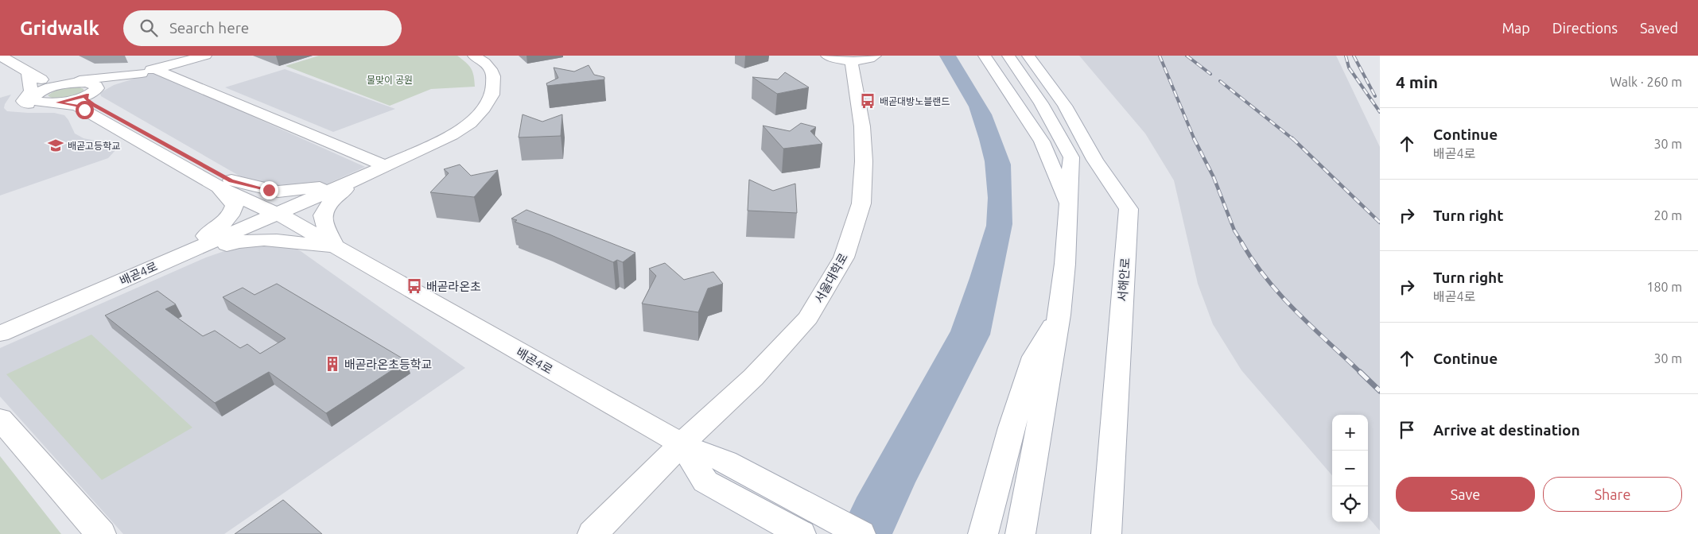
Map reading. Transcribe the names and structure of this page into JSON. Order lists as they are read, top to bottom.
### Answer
{
  "streets": {
    "main road": ["배곧4로", "서울대학로", "서해안로"]
  },
  "crossings": [
    ["배곧4로", "서울대학로"]
  ],
  "parks": ["물맞이 공원"],
  "places": {
    "bus stop": ["배곧대방노블랜드", "배곧라온초"],
    "school or university": ["배곧고등학교"],
    "building": ["배곧라온초등학교"]
  },
  "page": {
    "header": "Gridwalk",
    "search": "Search here",
    "nav": ["Map", "Directions", "Saved"],
    "heading": ["4 min", "Walk · 260 m"],
    "list": [
      ["Continue", "배곧4로", "30 m"],
      ["Turn right", "20 m"],
      ["Turn right", "배곧4로", "180 m"],
      ["Continue", "30 m"],
      "Arrive at destination"
    ],
    "map_buttons": ["+", "−"],
    "buttons": ["Save", "Share"]
  }
}
